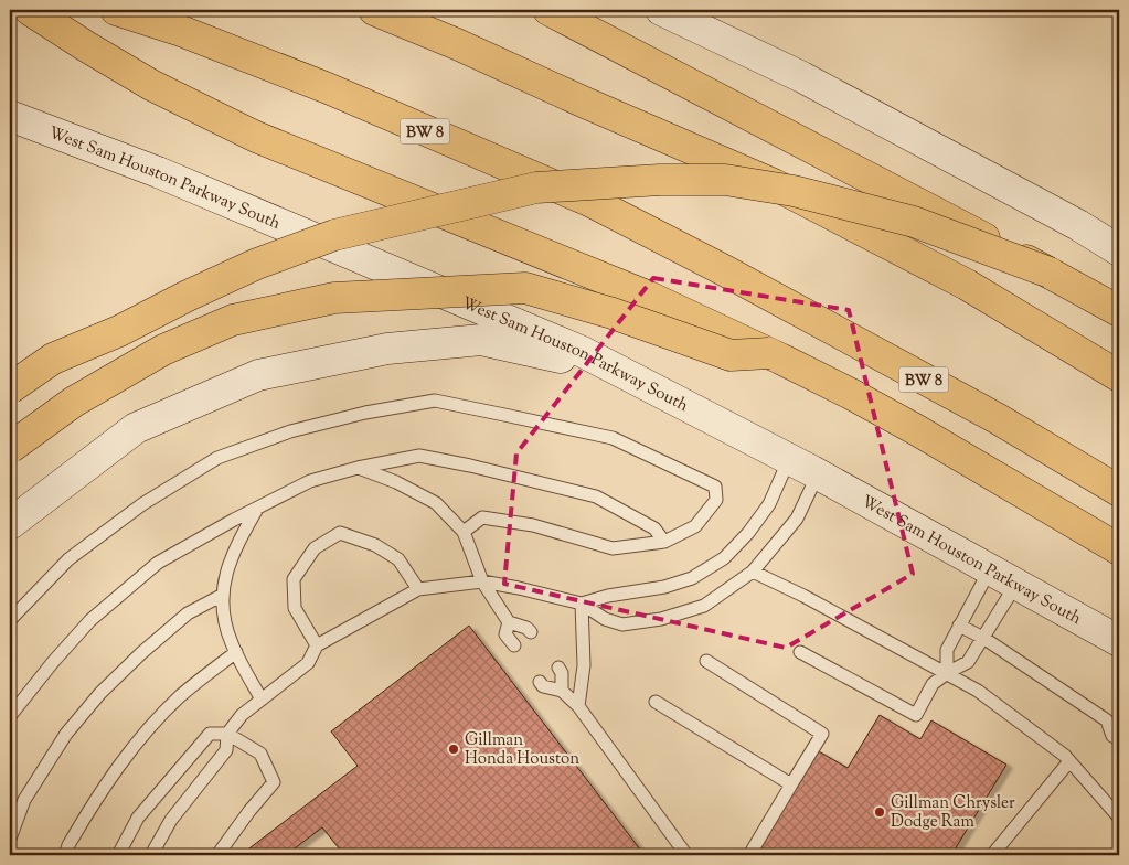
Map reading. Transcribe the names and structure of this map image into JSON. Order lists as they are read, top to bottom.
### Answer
{
  "streets": {
    "highway": ["BW 8"],
    "main road": ["West Sam Houston Parkway South"]
  },
  "places": ["Gillman Honda Houston", "Gillman Chrysler Dodge Ram"]
}
